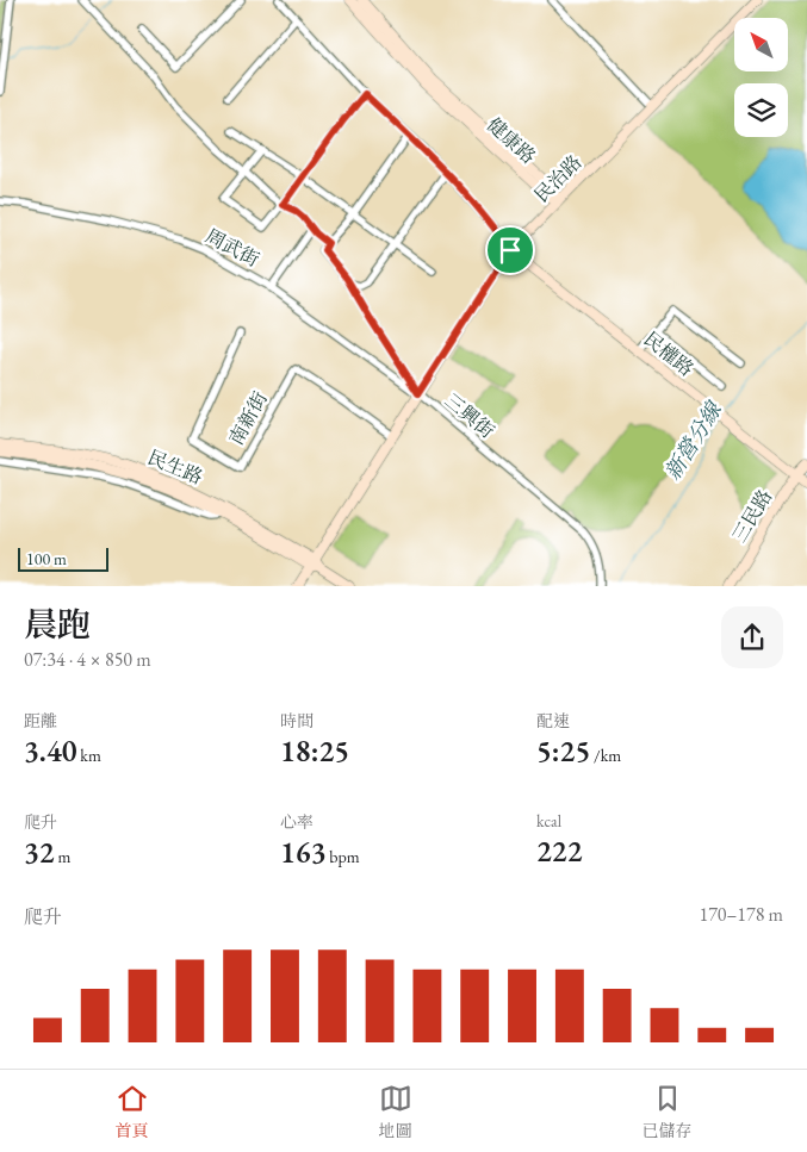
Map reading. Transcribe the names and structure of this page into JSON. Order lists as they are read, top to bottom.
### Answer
{
  "streets": {
    "street": [
      "健康路",
      "民治路",
      "周武街",
      "民權路",
      "三興街",
      "南新街",
      "民生路",
      "三民路"
    ]
  },
  "crossings": [
    ["健康路", "民治路"],
    ["民治路", "周武街"],
    ["民治路", "民權路"],
    ["民治路", "三興街"],
    ["民治路", "南新街"],
    ["民治路", "民生路"],
    ["周武街", "三興街"],
    ["民權路", "三民路"]
  ],
  "water": ["新營分線"],
  "scale_bar": "100 m",
  "north": "top left",
  "page": {
    "scale": "100 m",
    "heading": ["晨跑", "07:34 · 4 × 850 m"],
    "stats": [
      ["距離", "3.40 km"],
      ["時間", "18:25"],
      ["配速", "5:25 /km"],
      ["爬升", "32 m"],
      ["心率", "163 bpm"],
      ["kcal", "222"]
    ],
    "chart": ["爬升", "170–178 m"],
    "tabs": ["首頁", "地圖", "已儲存"]
  }
}
